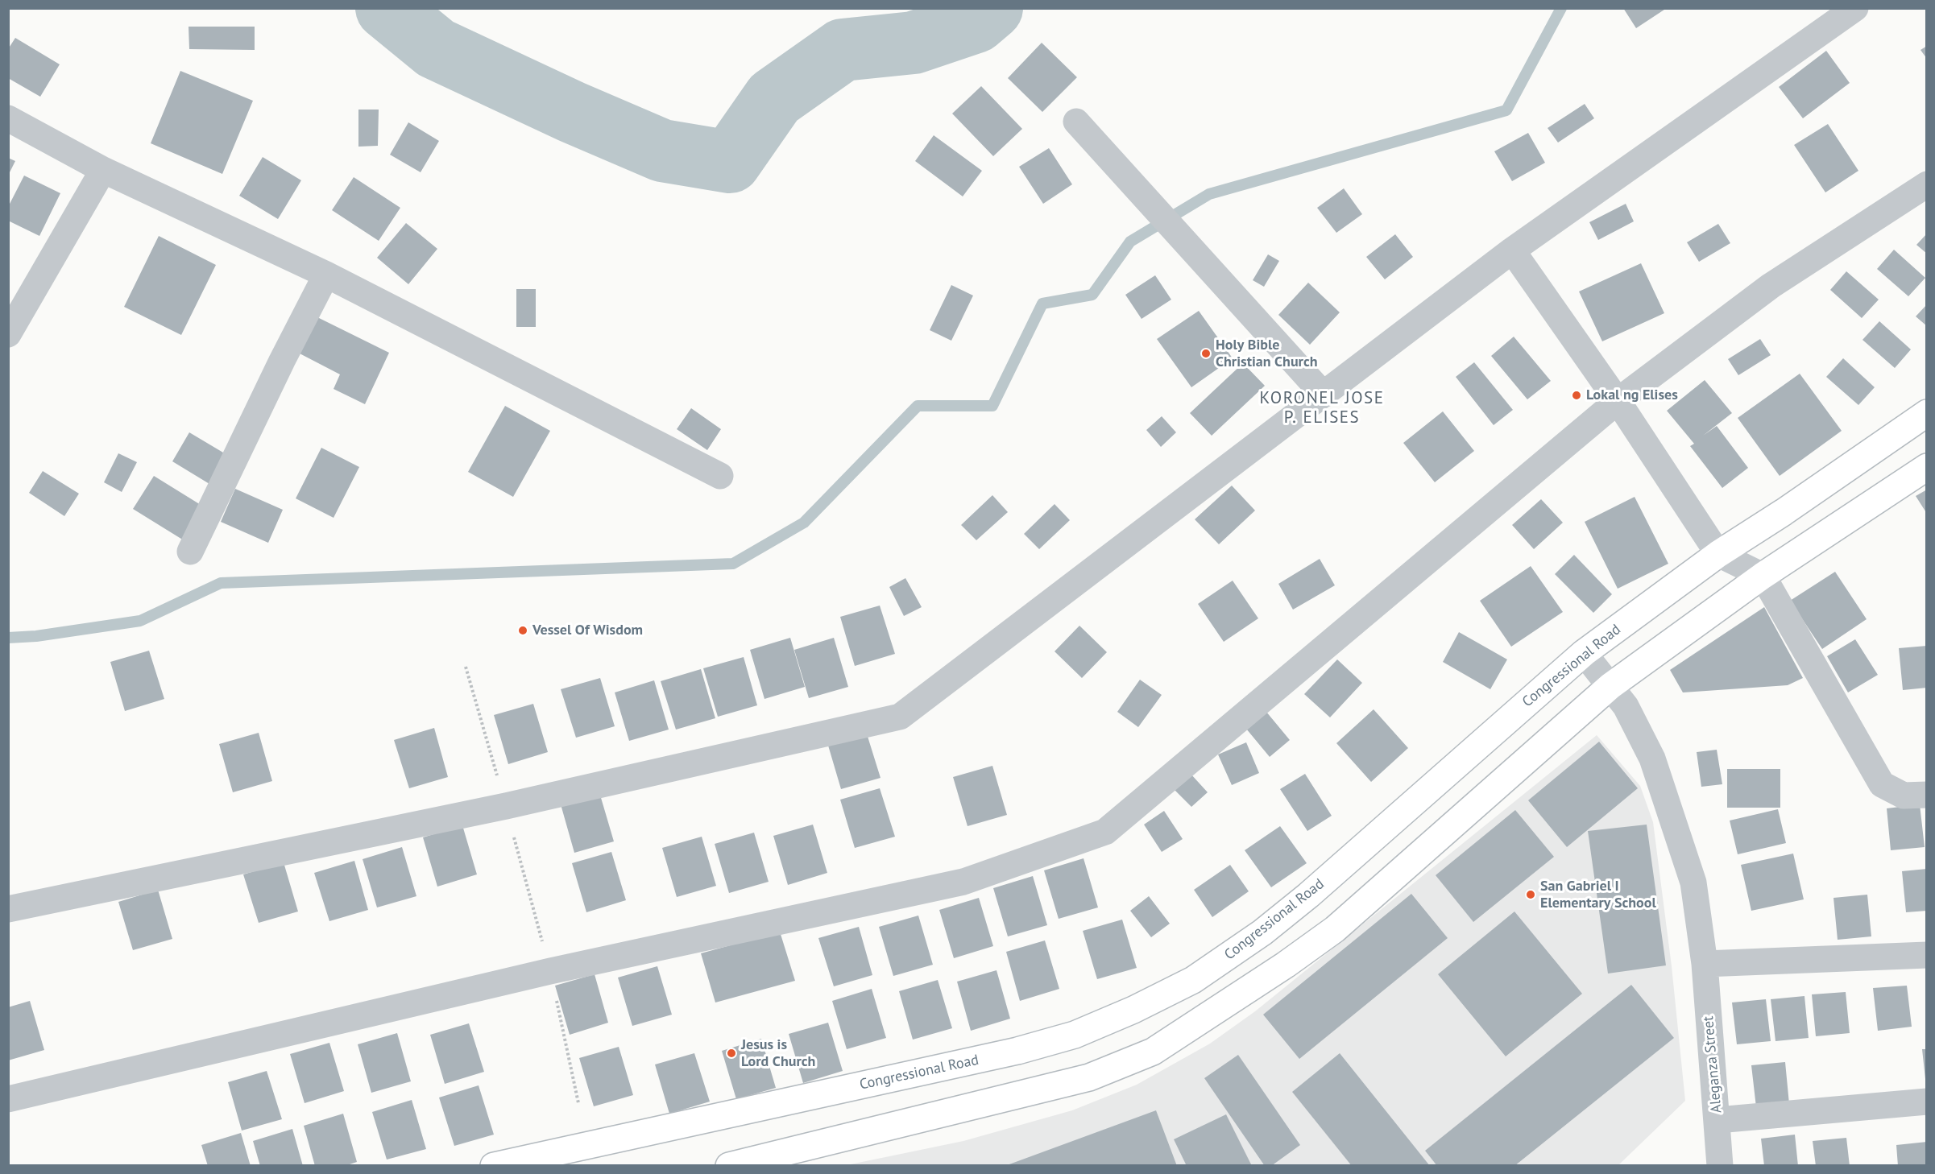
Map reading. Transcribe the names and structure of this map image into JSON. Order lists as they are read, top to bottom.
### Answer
{
  "streets": {
    "main road": ["Congressional Road"],
    "street": ["Aleganza Street"]
  },
  "crossings": [
    ["Congressional Road", "Aleganza Street"]
  ],
  "districts": ["KORONEL JOSE P. ELISES"],
  "places": [
    "Holy Bible Christian Church",
    "Lokal ng Elises",
    "Vessel Of Wisdom",
    "San Gabriel I Elementary School",
    "Jesus is Lord Church"
  ]
}
